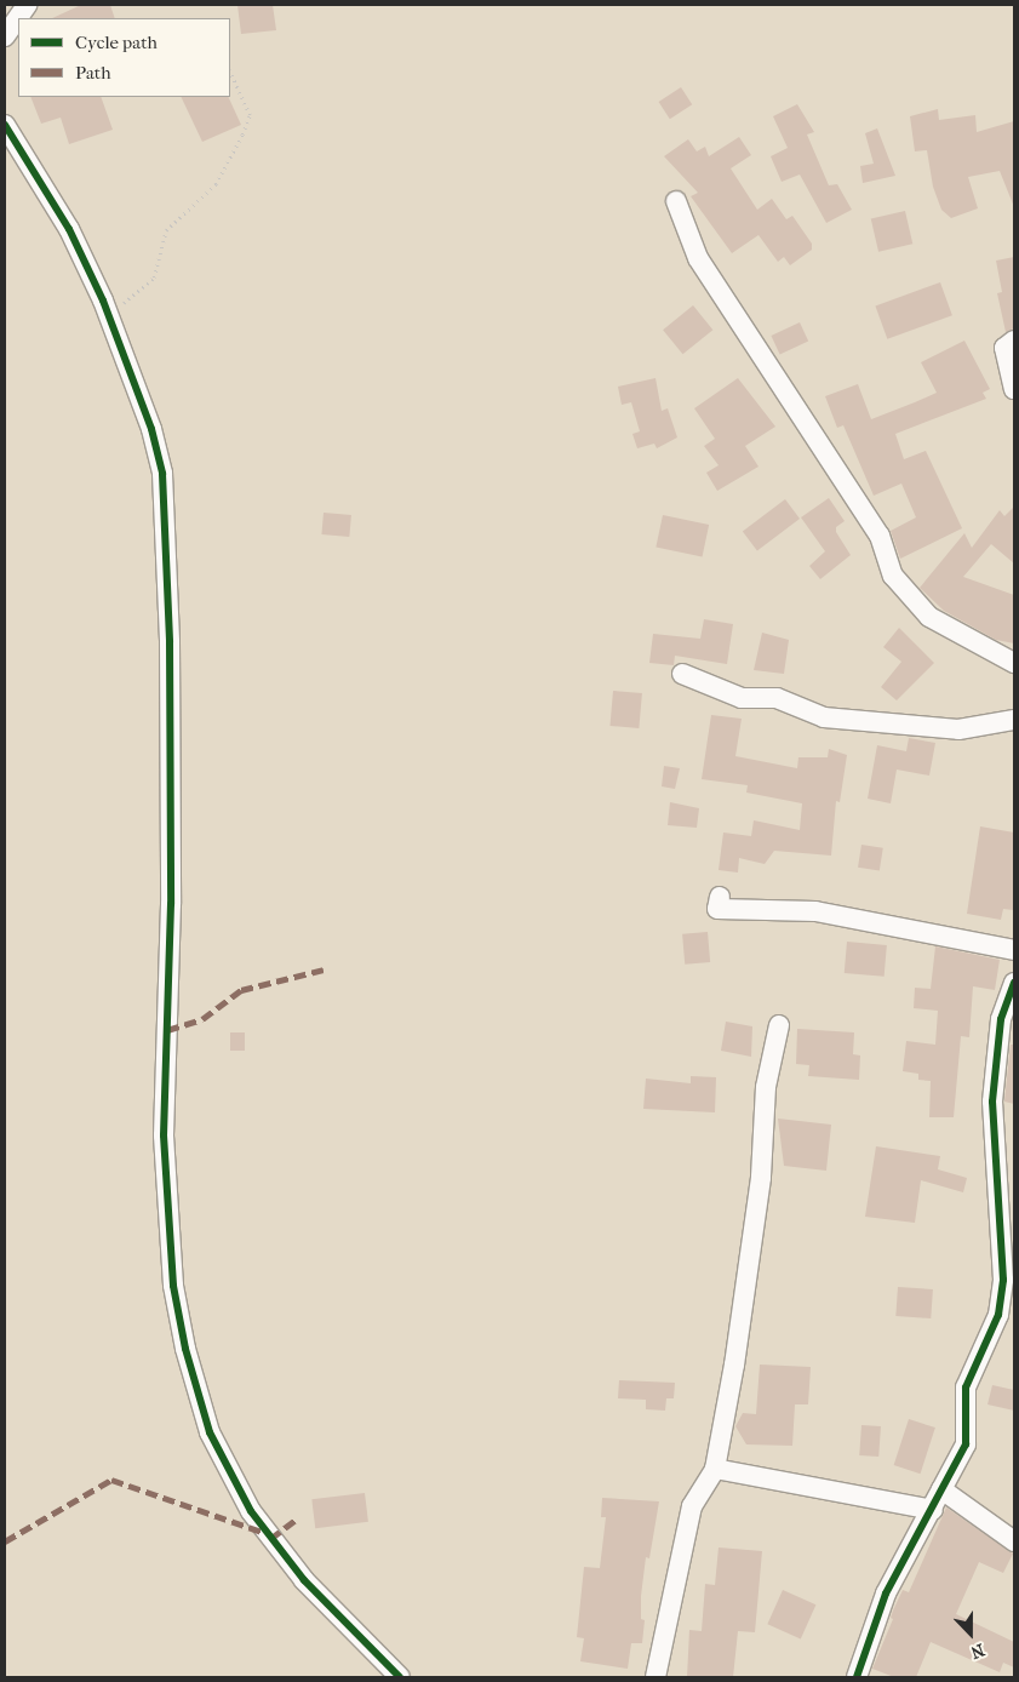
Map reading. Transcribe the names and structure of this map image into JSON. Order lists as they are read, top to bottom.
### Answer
{
  "legend": ["Cycle path", "Path"],
  "north": "bottom"
}
